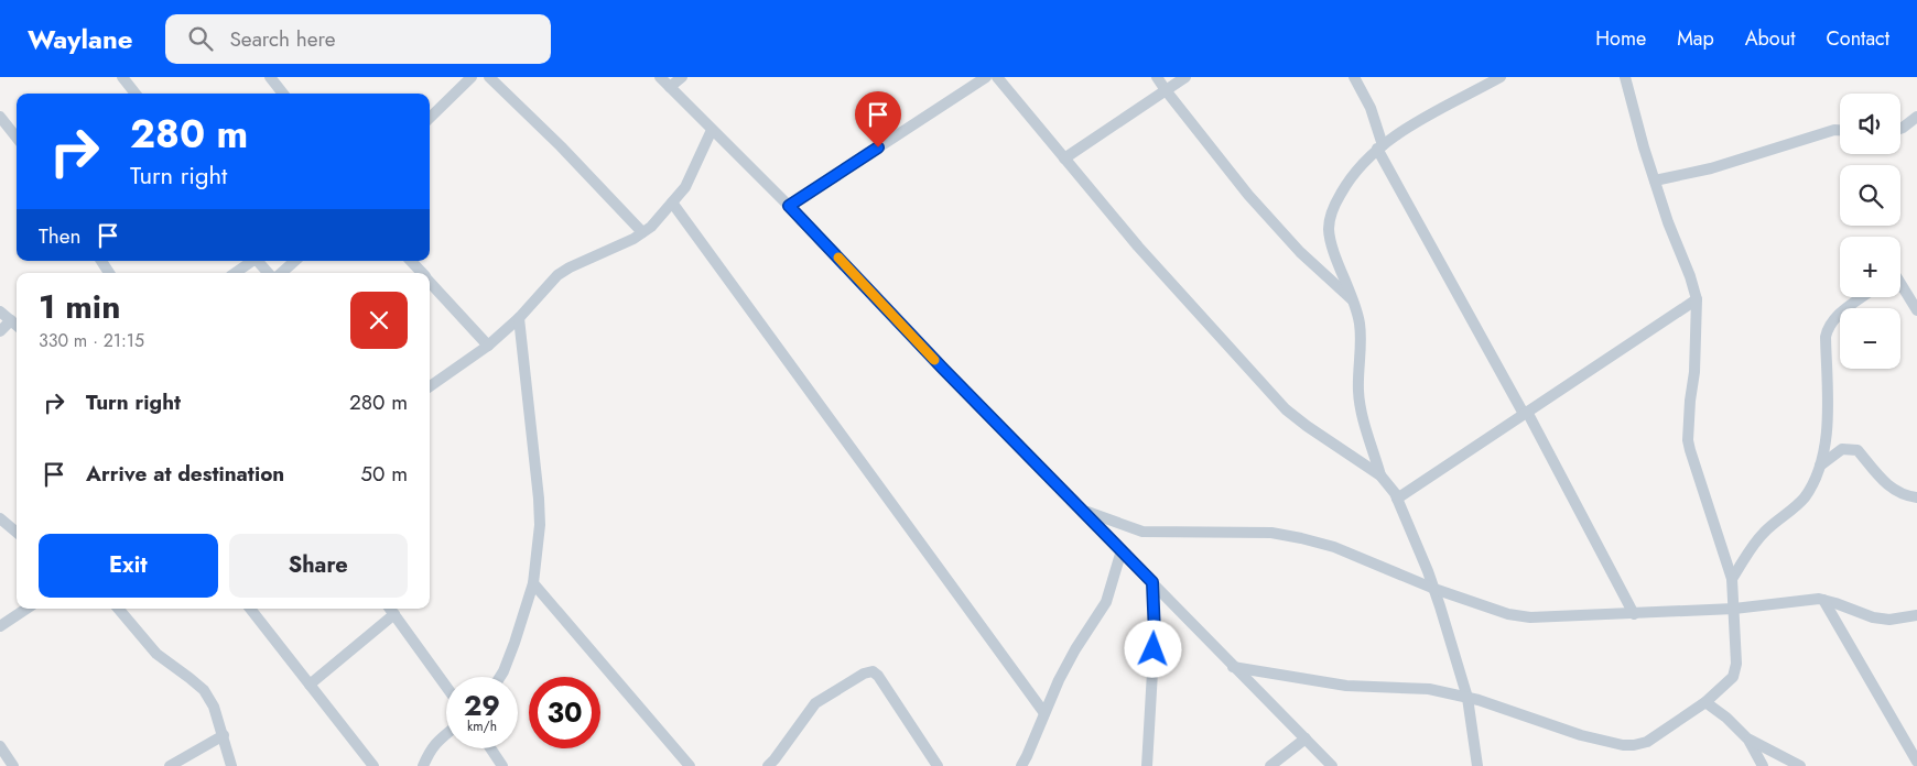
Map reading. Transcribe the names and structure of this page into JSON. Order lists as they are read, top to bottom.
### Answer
{
  "page": {
    "header": "Waylane",
    "search": "Search here",
    "nav": [
      "Home",
      "Map",
      "About",
      "Contact"
    ],
    "map_buttons": ["+", "−"],
    "turn": ["280 m", "Turn right"],
    "then": "Then",
    "heading": ["1 min", "330 m · 21:15"],
    "list": [
      {
        "name": "Turn right",
        "value": "280 m"
      },
      {
        "name": "Arrive at destination",
        "value": "50 m"
      }
    ],
    "buttons": ["Exit", "Share"],
    "speed": "29 km/h",
    "limit": "30"
  }
}
